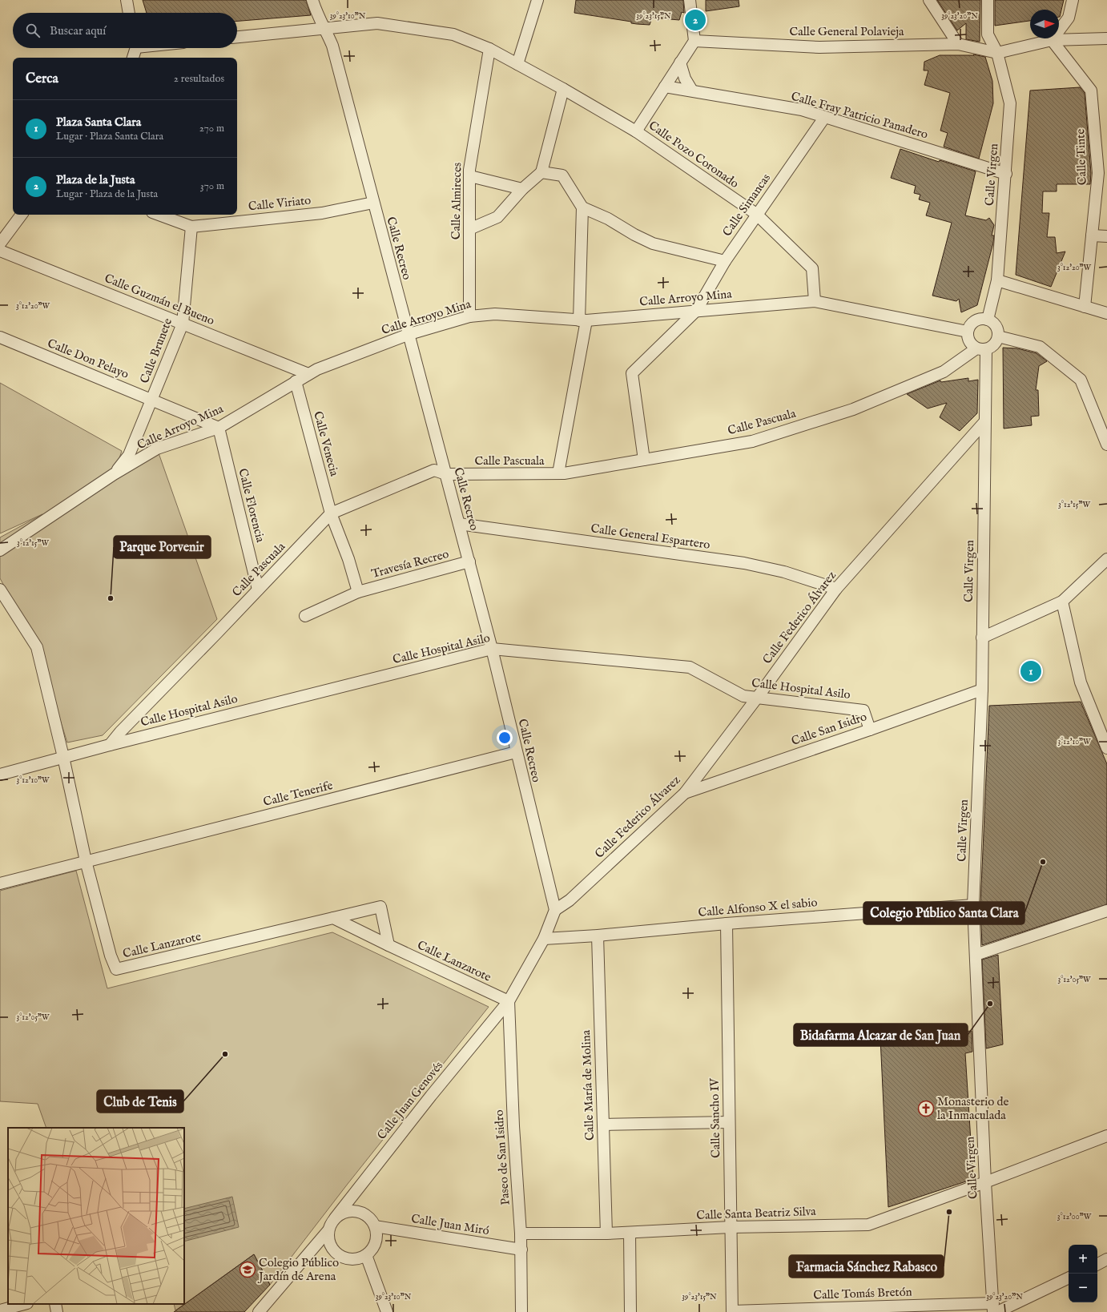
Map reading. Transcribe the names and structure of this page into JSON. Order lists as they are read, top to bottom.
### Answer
{
  "streets": {
    "street": [
      "Calle General Polavieja",
      "Calle Fray Patricio Panadero",
      "Calle Pozo Coronado",
      "Calle Tinte",
      "Calle Virgen",
      "Calle Almireces",
      "Calle Viriato",
      "Calle Simancas",
      "Calle Recreo",
      "Calle Arroyo Mina",
      "Calle Guzmán el Bueno",
      "Calle Brunete",
      "Calle Don Pelayo",
      "Calle Pascuala",
      "Calle Venecia",
      "Calle Florencia",
      "Calle General Espartero",
      "Travesía Recreo",
      "Calle Federico Álvarez",
      "Calle Hospital Asilo",
      "Calle San Isidro",
      "Calle Tenerife",
      "Calle Alfonso X el sabio",
      "Calle Lanzarote",
      "Calle María de Molina",
      "Calle Juan Genovés",
      "Calle Sancho IV",
      "Paseo de San Isidro",
      "Calle Santa Beatriz Silva",
      "Calle Juan Miró",
      "Calle Tomás Bretón"
    ]
  },
  "crossings": [
    ["Calle General Polavieja", "Calle Virgen"],
    ["Calle Fray Patricio Panadero", "Calle Virgen"],
    ["Calle Fray Patricio Panadero", "Calle Simancas"],
    ["Calle Pozo Coronado", "Calle Almireces"],
    ["Calle Pozo Coronado", "Calle Simancas"],
    ["Calle Pozo Coronado", "Calle Recreo"],
    ["Calle Pozo Coronado", "Calle Arroyo Mina"],
    ["Calle Virgen", "Calle Arroyo Mina"],
    ["Calle Virgen", "Calle Pascuala"],
    ["Calle Virgen", "Calle Federico Álvarez"],
    ["Calle Virgen", "Calle San Isidro"],
    ["Calle Virgen", "Calle Alfonso X el sabio"],
    ["Calle Virgen", "Calle Santa Beatriz Silva"],
    ["Calle Virgen", "Calle Tomás Bretón"],
    ["Calle Almireces", "Calle Arroyo Mina"],
    ["Calle Viriato", "Calle Recreo"],
    ["Calle Viriato", "Calle Brunete"],
    ["Calle Simancas", "Calle Arroyo Mina"],
    ["Calle Simancas", "Calle Pascuala"],
    ["Calle Recreo", "Calle Arroyo Mina"],
    ["Calle Recreo", "Calle Pascuala"],
    ["Calle Recreo", "Calle General Espartero"],
    ["Calle Recreo", "Travesía Recreo"],
    ["Calle Recreo", "Calle Federico Álvarez"],
    ["Calle Recreo", "Calle Hospital Asilo"],
    ["Calle Recreo", "Calle Tenerife"],
    ["Calle Arroyo Mina", "Calle Guzmán el Bueno"],
    ["Calle Arroyo Mina", "Calle Brunete"],
    ["Calle Arroyo Mina", "Calle Don Pelayo"],
    ["Calle Arroyo Mina", "Calle Pascuala"],
    ["Calle Arroyo Mina", "Calle Venecia"],
    ["Calle Arroyo Mina", "Calle Florencia"],
    ["Calle Guzmán el Bueno", "Calle Brunete"],
    ["Calle Brunete", "Calle Don Pelayo"],
    ["Calle Don Pelayo", "Calle Florencia"],
    ["Calle Pascuala", "Calle Venecia"],
    ["Calle Pascuala", "Calle Florencia"],
    ["Calle Pascuala", "Calle Hospital Asilo"],
    ["Calle General Espartero", "Calle Federico Álvarez"],
    ["Calle Federico Álvarez", "Calle Hospital Asilo"],
    ["Calle Federico Álvarez", "Calle San Isidro"],
    ["Calle Hospital Asilo", "Calle San Isidro"],
    ["Calle Hospital Asilo", "Calle Lanzarote"],
    ["Calle Tenerife", "Calle Lanzarote"],
    ["Calle Alfonso X el sabio", "Calle María de Molina"],
    ["Calle Alfonso X el sabio", "Calle Sancho IV"],
    ["Calle Lanzarote", "Calle Juan Genovés"],
    ["Calle Lanzarote", "Paseo de San Isidro"],
    ["Calle María de Molina", "Calle Santa Beatriz Silva"],
    ["Calle Juan Genovés", "Paseo de San Isidro"],
    ["Calle Juan Genovés", "Calle Juan Miró"],
    ["Calle Sancho IV", "Calle Santa Beatriz Silva"],
    ["Calle Sancho IV", "Calle Tomás Bretón"],
    ["Paseo de San Isidro", "Calle Santa Beatriz Silva"],
    ["Paseo de San Isidro", "Calle Juan Miró"]
  ],
  "places": {
    "other": [
      "Parque Porvenir",
      "Colegio Público Santa Clara",
      "Bidafarma Alcazar de San Juan",
      "Club de Tenis",
      "Farmacia Sánchez Rabasco"
    ],
    "church": ["Monasterio de la Inmaculada"],
    "school or university": ["Colegio Público Jardín de Arena"]
  },
  "north": "right",
  "page": {
    "pins": ["2", "1"],
    "search": "Buscar aquí",
    "heading": ["Cerca", "2 resultados"],
    "list": [
      {
        "mark": "1",
        "name": "Plaza Santa Clara",
        "note": "Lugar · Plaza Santa Clara",
        "value": "270 m"
      },
      {
        "mark": "2",
        "name": "Plaza de la Justa",
        "note": "Lugar · Plaza de la Justa",
        "value": "370 m"
      }
    ],
    "map_buttons": ["+", "−"]
  },
  "coordinates": [
    "39°23'10\"N",
    "39°23'15\"N",
    "39°23'20\"N",
    "3°12'20\"W",
    "3°12'15\"W",
    "3°12'10\"W",
    "3°12'05\"W",
    "3°12'00\"W"
  ]
}
